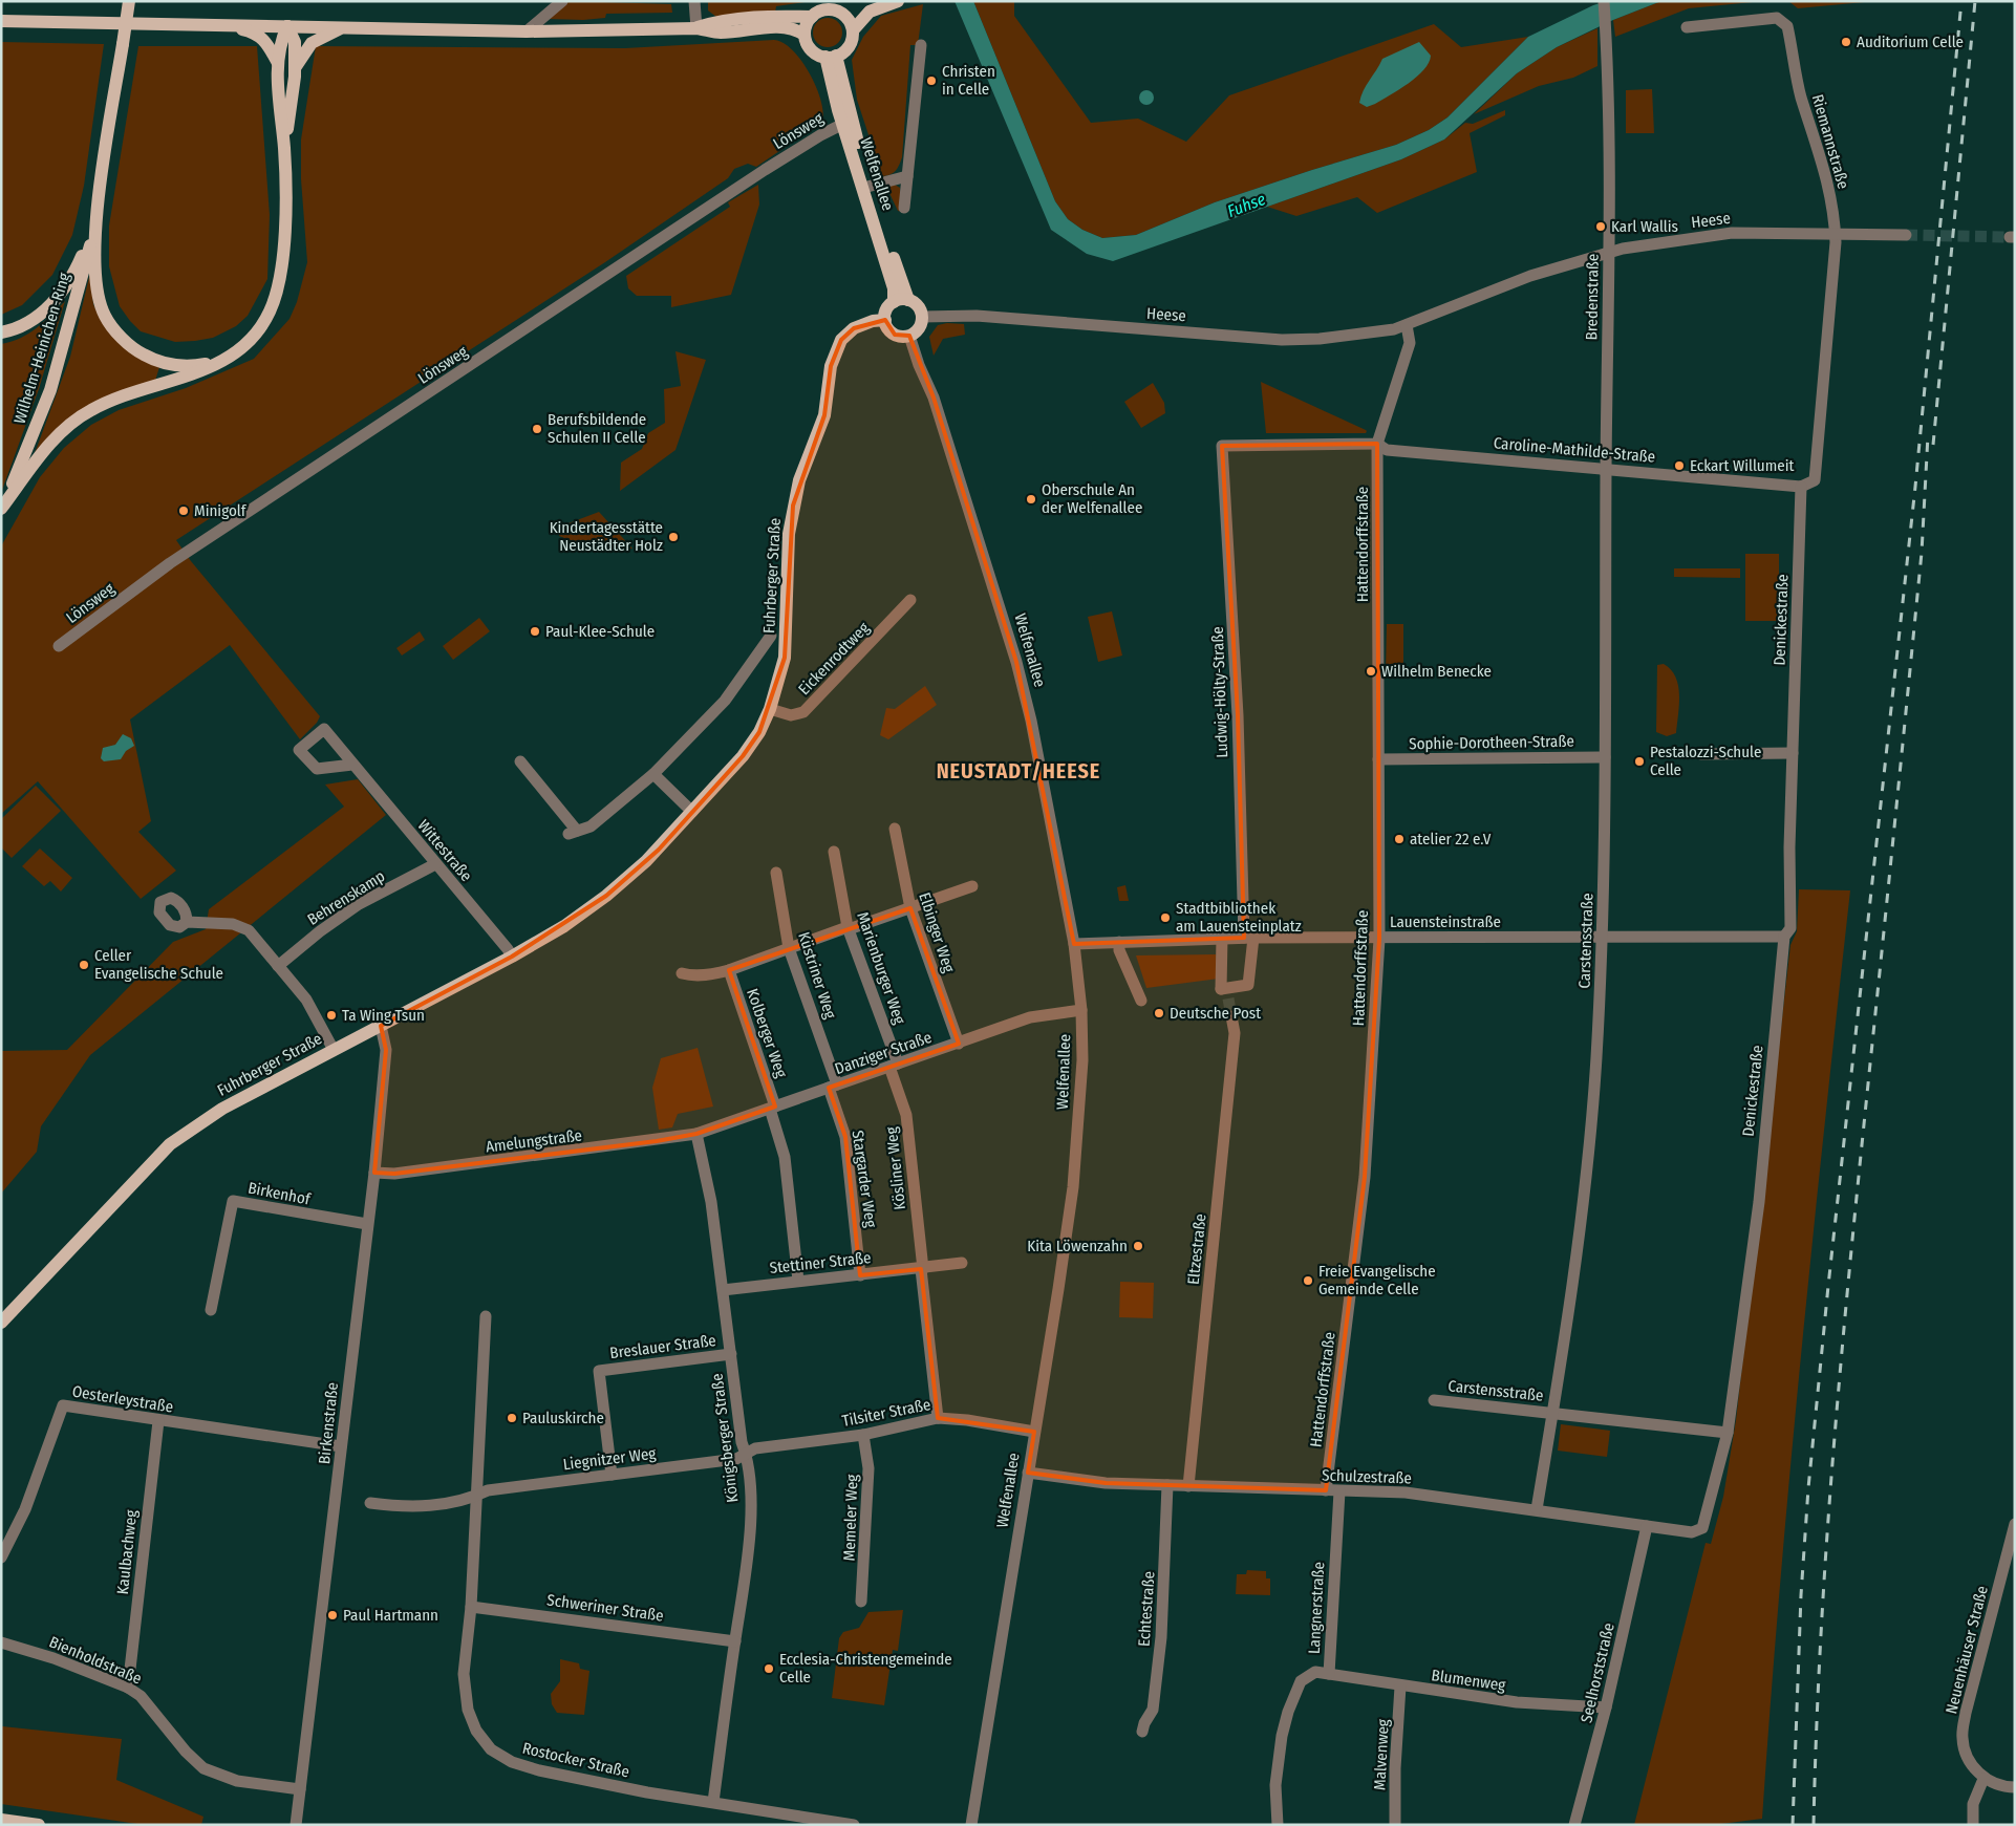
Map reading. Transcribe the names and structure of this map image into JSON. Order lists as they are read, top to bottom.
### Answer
{
  "streets": {
    "main road": ["Welfenallee", "Wilhelm-Heinichen-Ring", "Fuhrberger Straße"],
    "street": [
      "Lönsweg",
      "Riemannstraße",
      "Heese",
      "Bredenstraße",
      "Caroline-Mathilde-Straße",
      "Hattendorffstraße",
      "Denickestraße",
      "Eickenrodtweg",
      "Ludwig-Hölty-Straße",
      "Sophie-Dorotheen-Straße",
      "Wittestraße",
      "Behrenskamp",
      "Lauensteinstraße",
      "Elbinger Weg",
      "Carstensstraße",
      "Marienburger Weg",
      "Küstriner Weg",
      "Kolberger Weg",
      "Danziger Straße",
      "Amelungstraße",
      "Kösliner Weg",
      "Stargarder Weg",
      "Birkenhof",
      "Eltzestraße",
      "Stettiner Straße",
      "Breslauer Straße",
      "Oesterleystraße",
      "Tilsiter Straße",
      "Birkenstraße",
      "Königsberger Straße",
      "Liegnitzer Weg",
      "Schulzestraße",
      "Memeler Weg",
      "Kaulbachweg",
      "Schweriner Straße",
      "Langnerstraße",
      "Echtestraße",
      "Neuenhäuser Straße",
      "Bienholdstraße",
      "Seelhorststraße",
      "Blumenweg",
      "Malvenweg",
      "Rostocker Straße"
    ]
  },
  "crossings": [
    ["Lönsweg", "Welfenallee"],
    ["Riemannstraße", "Heese"],
    ["Riemannstraße", "Caroline-Mathilde-Straße"],
    ["Riemannstraße", "Denickestraße"],
    ["Welfenallee", "Heese"],
    ["Welfenallee", "Fuhrberger Straße"],
    ["Welfenallee", "Lauensteinstraße"],
    ["Welfenallee", "Danziger Straße"],
    ["Welfenallee", "Tilsiter Straße"],
    ["Welfenallee", "Schulzestraße"],
    ["Heese", "Bredenstraße"],
    ["Heese", "Fuhrberger Straße"],
    ["Bredenstraße", "Caroline-Mathilde-Straße"],
    ["Bredenstraße", "Carstensstraße"],
    ["Caroline-Mathilde-Straße", "Hattendorffstraße"],
    ["Caroline-Mathilde-Straße", "Denickestraße"],
    ["Caroline-Mathilde-Straße", "Ludwig-Hölty-Straße"],
    ["Caroline-Mathilde-Straße", "Carstensstraße"],
    ["Hattendorffstraße", "Ludwig-Hölty-Straße"],
    ["Hattendorffstraße", "Sophie-Dorotheen-Straße"],
    ["Hattendorffstraße", "Lauensteinstraße"],
    ["Hattendorffstraße", "Schulzestraße"],
    ["Fuhrberger Straße", "Eickenrodtweg"],
    ["Fuhrberger Straße", "Wittestraße"],
    ["Fuhrberger Straße", "Birkenstraße"],
    ["Denickestraße", "Lauensteinstraße"],
    ["Denickestraße", "Schulzestraße"],
    ["Ludwig-Hölty-Straße", "Lauensteinstraße"],
    ["Sophie-Dorotheen-Straße", "Carstensstraße"],
    ["Wittestraße", "Behrenskamp"],
    ["Lauensteinstraße", "Carstensstraße"],
    ["Elbinger Weg", "Danziger Straße"],
    ["Carstensstraße", "Schulzestraße"],
    ["Marienburger Weg", "Danziger Straße"],
    ["Marienburger Weg", "Kösliner Weg"],
    ["Küstriner Weg", "Danziger Straße"],
    ["Küstriner Weg", "Stargarder Weg"],
    ["Kolberger Weg", "Danziger Straße"],
    ["Kolberger Weg", "Stettiner Straße"],
    ["Danziger Straße", "Amelungstraße"],
    ["Danziger Straße", "Kösliner Weg"],
    ["Danziger Straße", "Stargarder Weg"],
    ["Danziger Straße", "Königsberger Straße"],
    ["Amelungstraße", "Birkenstraße"],
    ["Amelungstraße", "Königsberger Straße"],
    ["Kösliner Weg", "Stettiner Straße"],
    ["Stargarder Weg", "Stettiner Straße"],
    ["Birkenhof", "Birkenstraße"],
    ["Eltzestraße", "Schulzestraße"],
    ["Stettiner Straße", "Königsberger Straße"],
    ["Breslauer Straße", "Königsberger Straße"],
    ["Breslauer Straße", "Liegnitzer Weg"],
    ["Oesterleystraße", "Birkenstraße"],
    ["Oesterleystraße", "Kaulbachweg"],
    ["Tilsiter Straße", "Königsberger Straße"],
    ["Tilsiter Straße", "Liegnitzer Weg"],
    ["Tilsiter Straße", "Memeler Weg"],
    ["Birkenstraße", "Bienholdstraße"],
    ["Königsberger Straße", "Liegnitzer Weg"],
    ["Königsberger Straße", "Schweriner Straße"],
    ["Königsberger Straße", "Rostocker Straße"],
    ["Liegnitzer Weg", "Rostocker Straße"],
    ["Schulzestraße", "Langnerstraße"],
    ["Schulzestraße", "Echtestraße"],
    ["Schulzestraße", "Seelhorststraße"],
    ["Kaulbachweg", "Bienholdstraße"],
    ["Schweriner Straße", "Rostocker Straße"],
    ["Langnerstraße", "Blumenweg"],
    ["Seelhorststraße", "Blumenweg"],
    ["Blumenweg", "Malvenweg"]
  ],
  "districts": ["NEUSTADT/HEESE"],
  "water": ["Fuhse"],
  "places": [
    "Auditorium Celle",
    "Christen in Celle",
    "Karl Wallis",
    "Berufsbildende Schulen II Celle",
    "Eckart Willumeit",
    "Oberschule An der Welfenallee",
    "Minigolf",
    "Kindertagesstätte Neustädter Holz",
    "Paul-Klee-Schule",
    "Wilhelm Benecke",
    "Pestalozzi-Schule Celle",
    "atelier 22 e.V",
    "Stadtbibliothek am Lauensteinplatz",
    "Celler Evangelische Schule",
    "Deutsche Post",
    "Ta Wing Tsun",
    "Kita Löwenzahn",
    "Freie Evangelische Gemeinde Celle",
    "Pauluskirche",
    "Paul Hartmann",
    "Ecclesia-Christengemeinde Celle"
  ]
}
